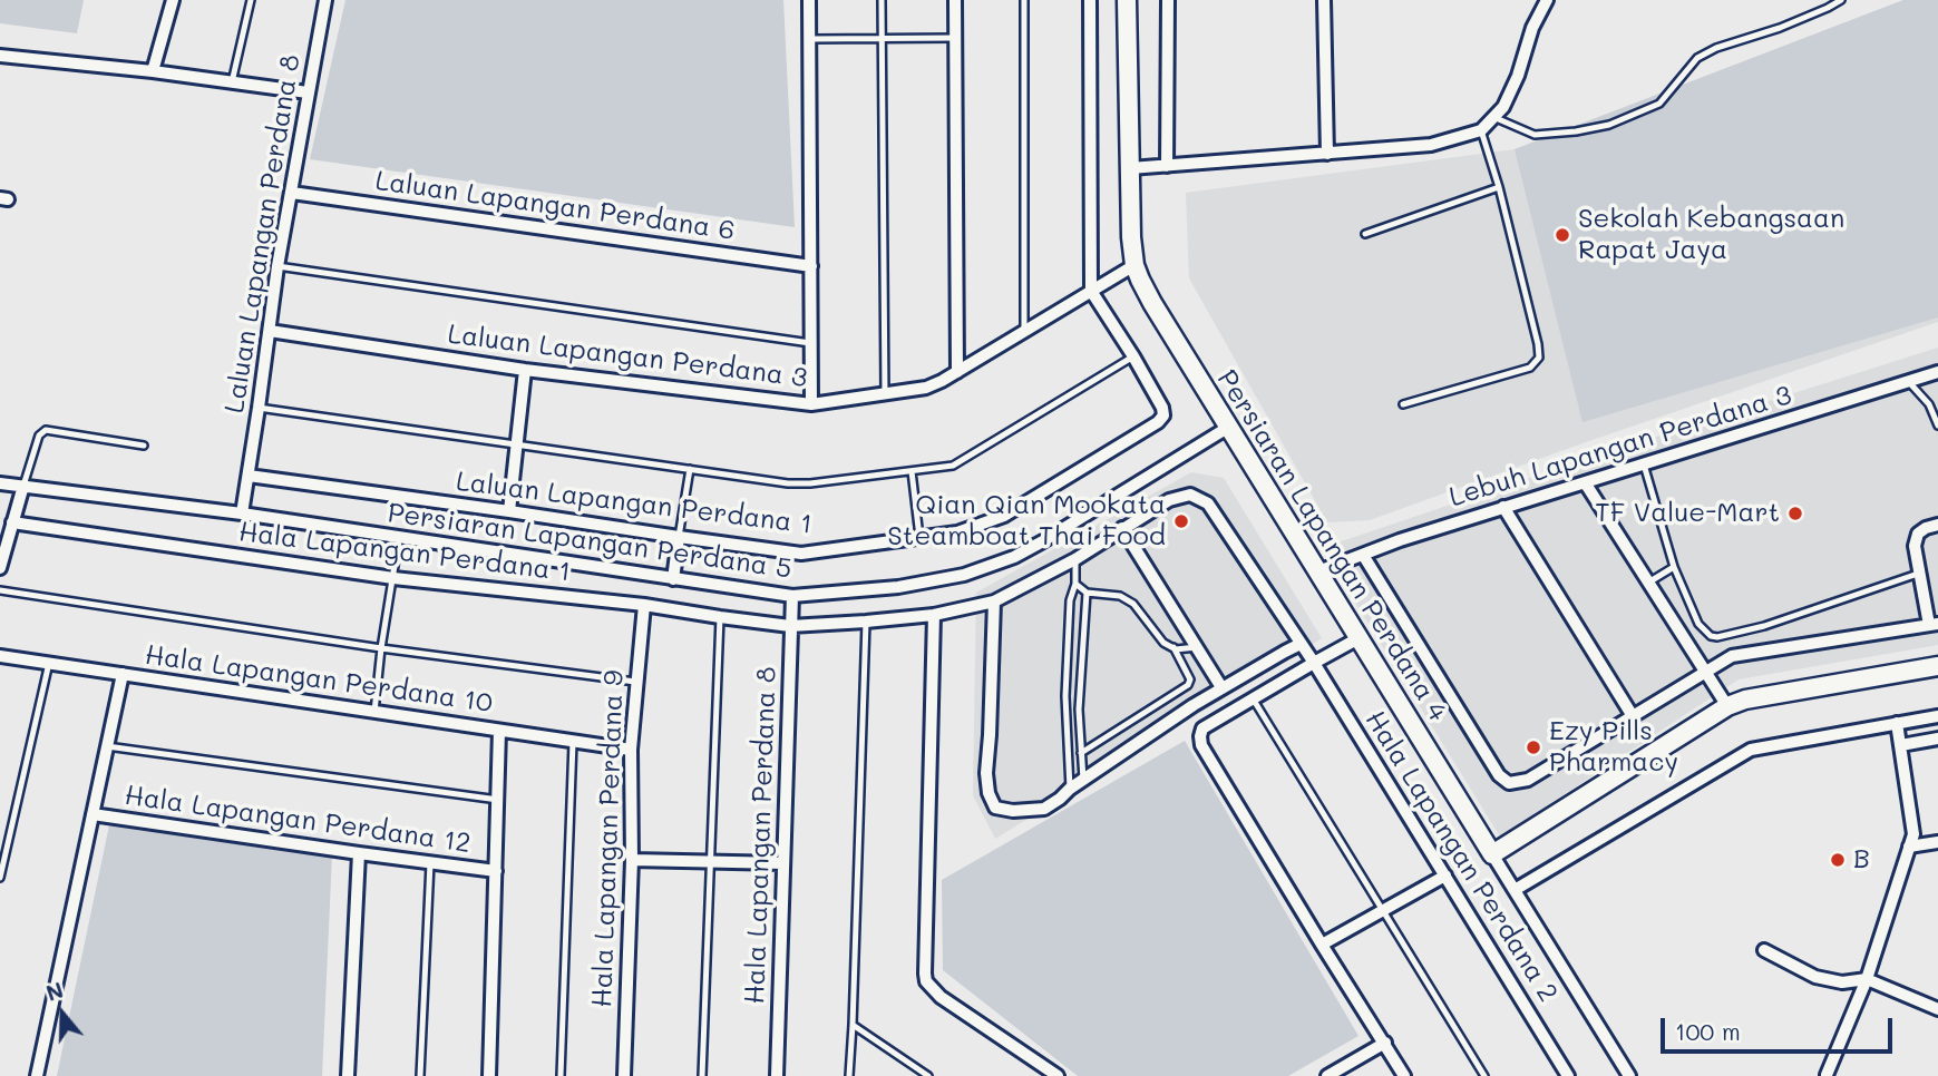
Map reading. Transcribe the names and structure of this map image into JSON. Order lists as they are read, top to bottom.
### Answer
{
  "streets": {
    "street": [
      "Laluan Lapangan Perdana 6",
      "Laluan Lapangan Perdana 8",
      "Laluan Lapangan Perdana 3",
      "Lebuh Lapangan Perdana 3",
      "Laluan Lapangan Perdana 1",
      "Persiaran Lapangan Perdana 5",
      "Persiaran Lapangan Perdana 4",
      "Hala Lapangan Perdana 1",
      "Hala Lapangan Perdana 10",
      "Hala Lapangan Perdana 12",
      "Hala Lapangan Perdana 8",
      "Hala Lapangan Perdana 9",
      "Hala Lapangan Perdana 2"
    ]
  },
  "crossings": [
    ["Laluan Lapangan Perdana 6", "Laluan Lapangan Perdana 8"],
    ["Laluan Lapangan Perdana 8", "Laluan Lapangan Perdana 3"],
    ["Laluan Lapangan Perdana 8", "Laluan Lapangan Perdana 1"],
    ["Laluan Lapangan Perdana 8", "Persiaran Lapangan Perdana 5"],
    ["Laluan Lapangan Perdana 3", "Laluan Lapangan Perdana 1"],
    ["Laluan Lapangan Perdana 3", "Persiaran Lapangan Perdana 4"],
    ["Lebuh Lapangan Perdana 3", "Persiaran Lapangan Perdana 4"],
    ["Persiaran Lapangan Perdana 5", "Persiaran Lapangan Perdana 4"],
    ["Persiaran Lapangan Perdana 5", "Hala Lapangan Perdana 8"],
    ["Hala Lapangan Perdana 1", "Hala Lapangan Perdana 8"],
    ["Hala Lapangan Perdana 1", "Hala Lapangan Perdana 9"],
    ["Hala Lapangan Perdana 1", "Hala Lapangan Perdana 2"],
    ["Hala Lapangan Perdana 10", "Hala Lapangan Perdana 9"]
  ],
  "places": [
    "Sekolah Kebangsaan Rapat Jaya",
    "TF Value-Mart",
    "Qian Qian Mookata Steamboat Thai Food",
    "Ezy Pills Pharmacy",
    "B"
  ],
  "scale_bar": "100 m",
  "north": "top"
}
